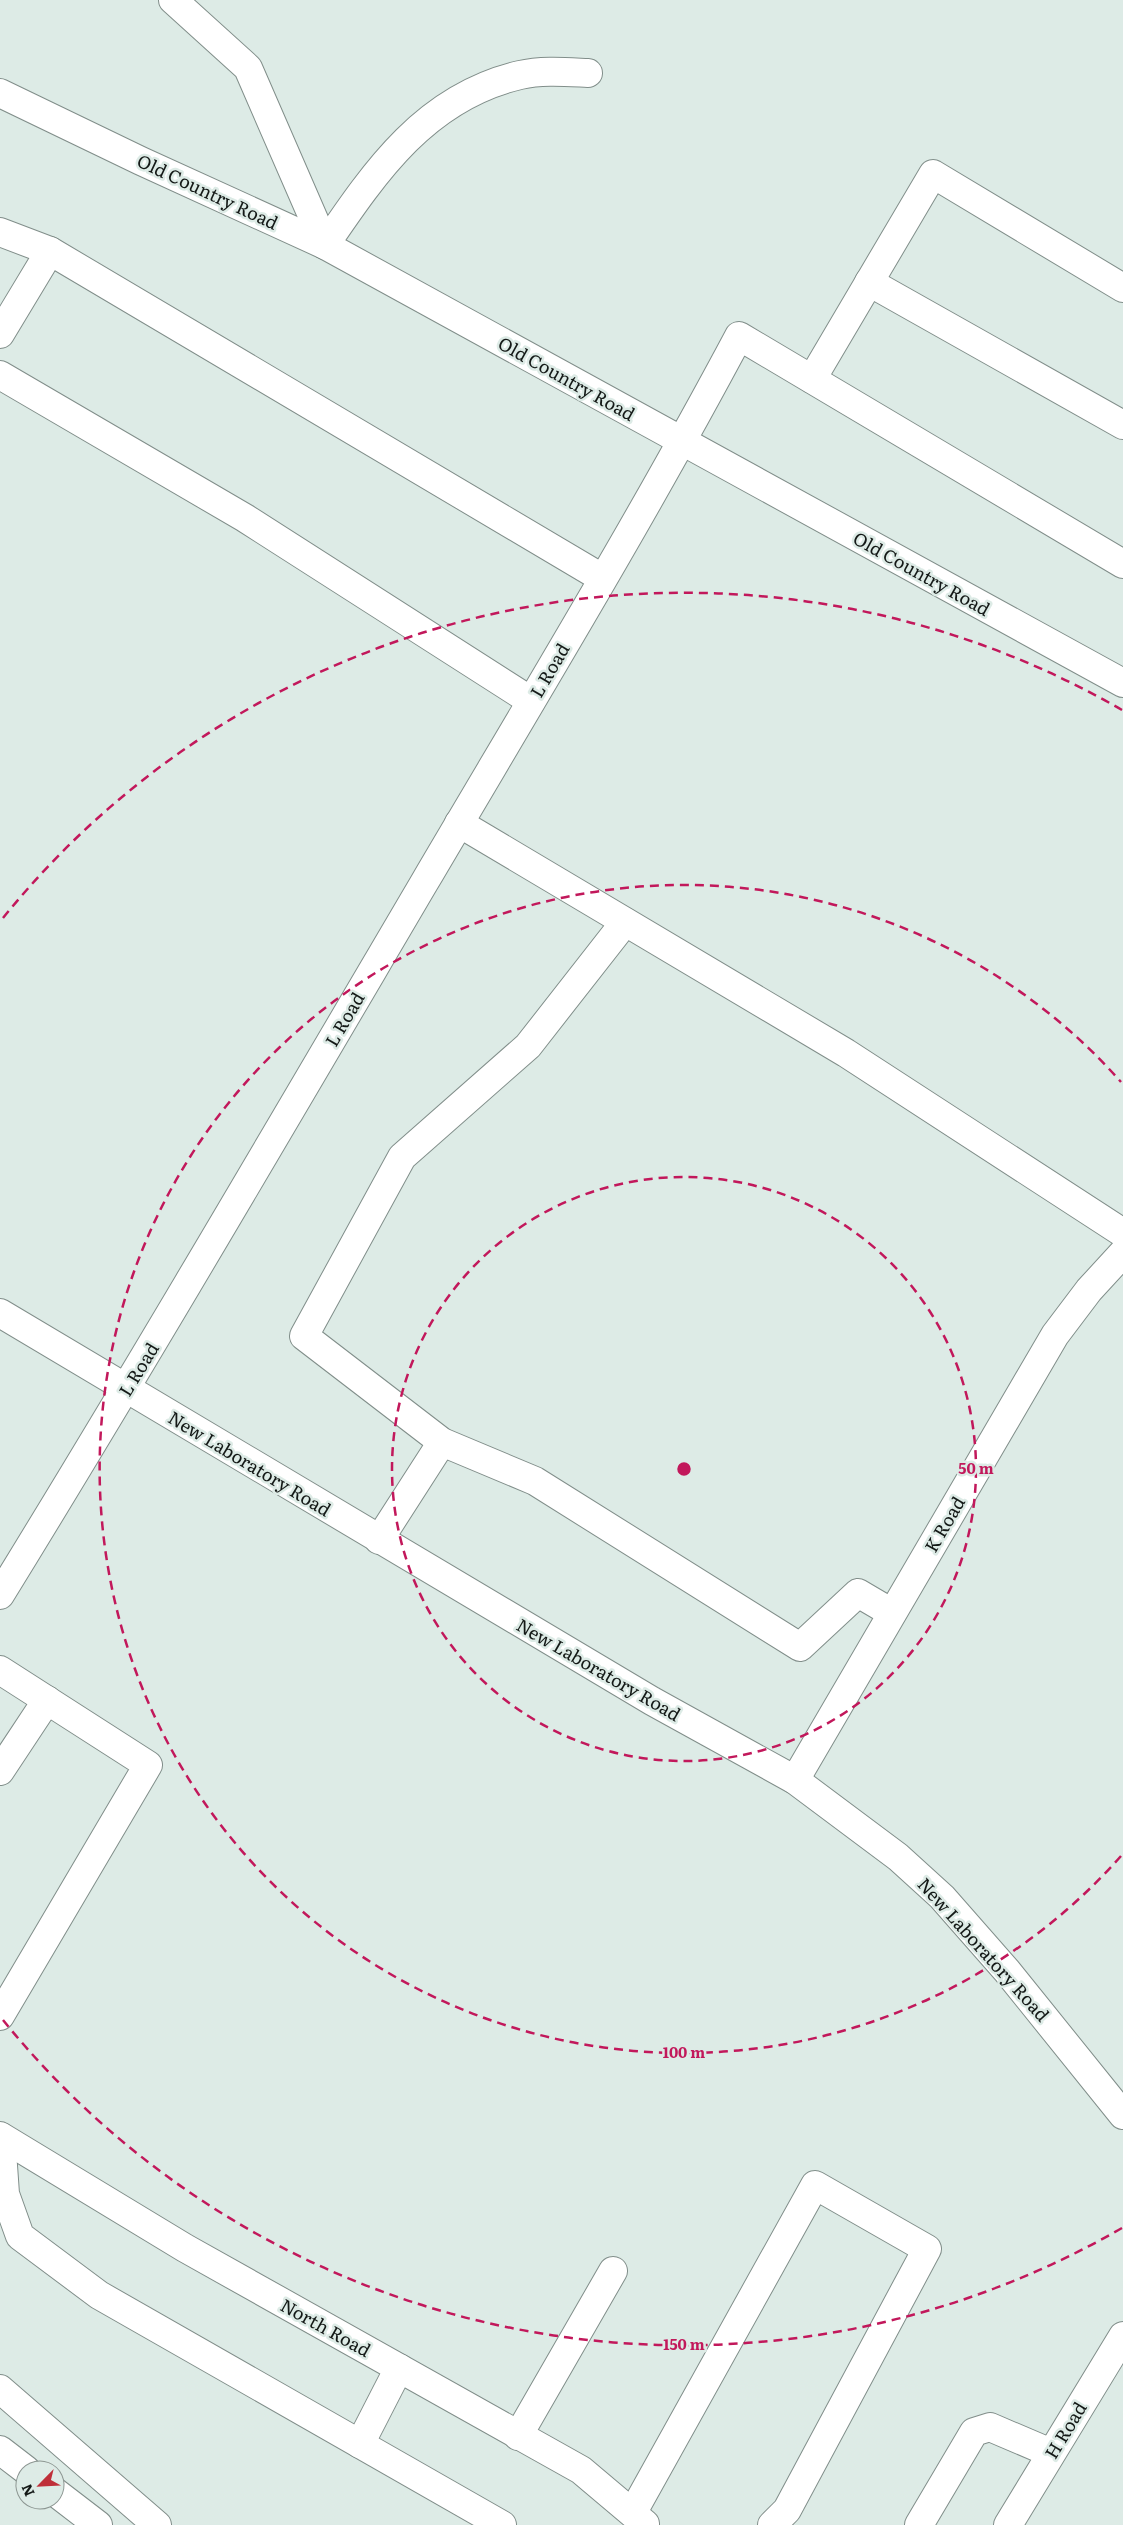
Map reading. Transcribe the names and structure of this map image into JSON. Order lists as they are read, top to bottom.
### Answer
{
  "streets": {
    "main road": [
      "Old Country Road",
      "L Road",
      "New Laboratory Road",
      "K Road",
      "North Road",
      "H Road"
    ]
  },
  "crossings": [
    ["Old Country Road", "L Road"],
    ["L Road", "New Laboratory Road"],
    ["New Laboratory Road", "K Road"]
  ],
  "north": "bottom left",
  "rings": ["50 m", "100 m", "150 m"]
}
